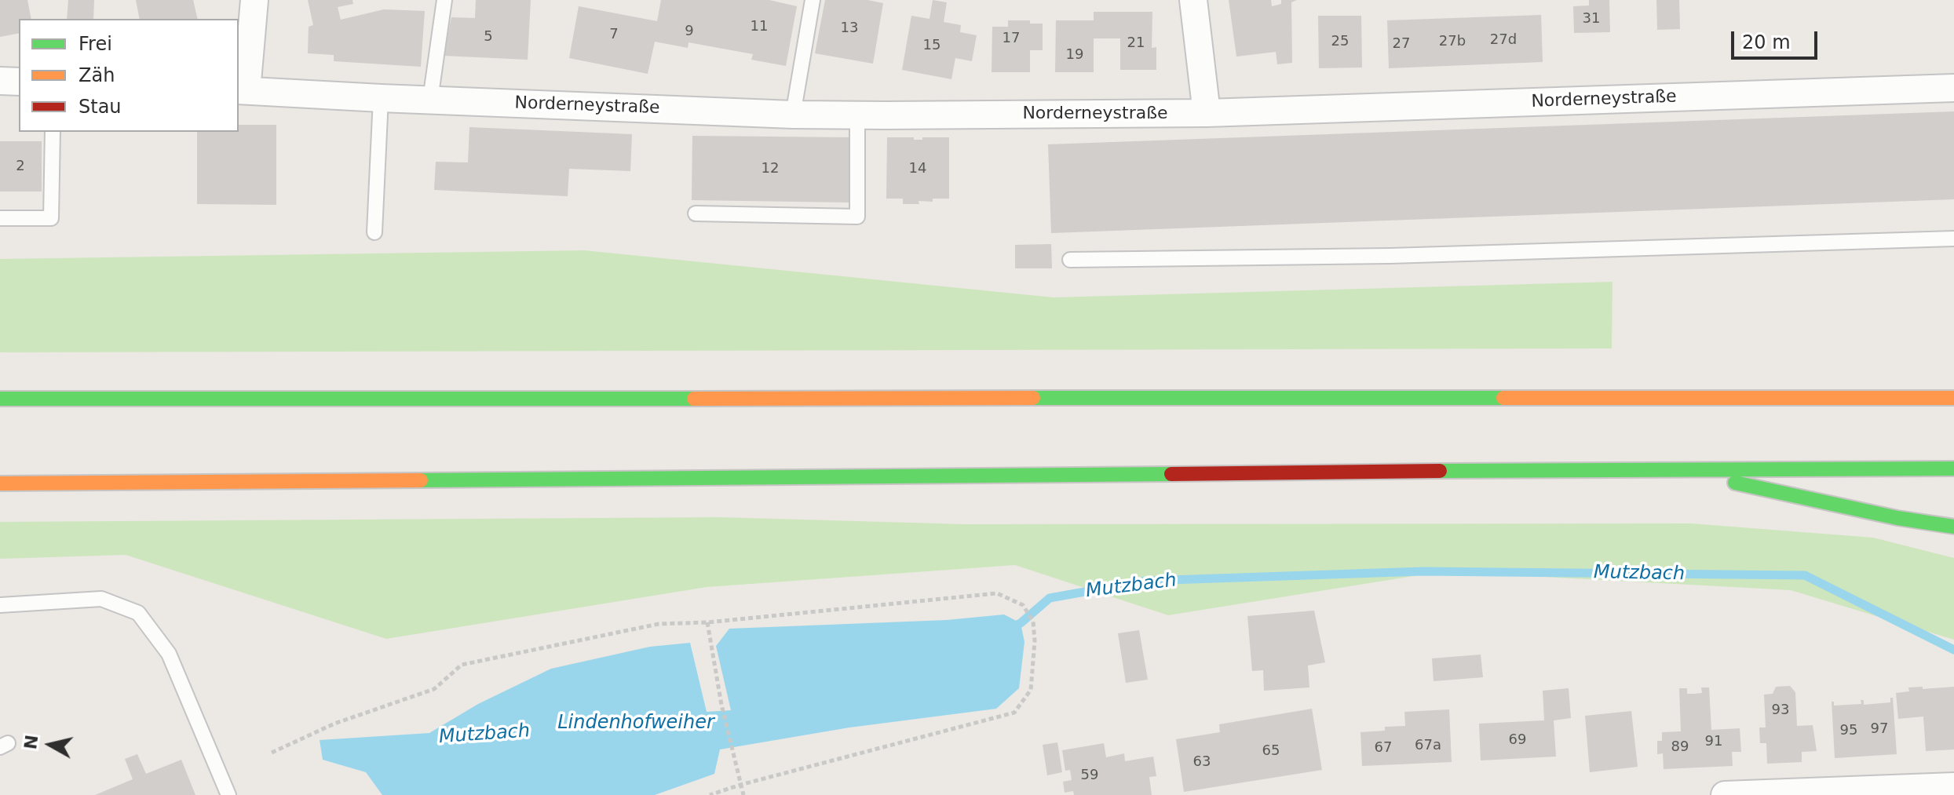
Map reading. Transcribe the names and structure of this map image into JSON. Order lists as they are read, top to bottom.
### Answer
{
  "streets": {
    "street": ["Norderneystraße"]
  },
  "water": ["Mutzbach", "Lindenhofweiher"],
  "house_numbers": [
    "31",
    "11",
    "13",
    "9",
    "7",
    "5",
    "17",
    "27d",
    "25",
    "27b",
    "21",
    "27",
    "15",
    "19",
    "2",
    "12",
    "14",
    "93",
    "97",
    "95",
    "69",
    "91",
    "67a",
    "89",
    "67",
    "65",
    "63",
    "59"
  ],
  "legend": ["Frei", "Zäh", "Stau"],
  "scale_bar": "20 m",
  "north": "left"
}
